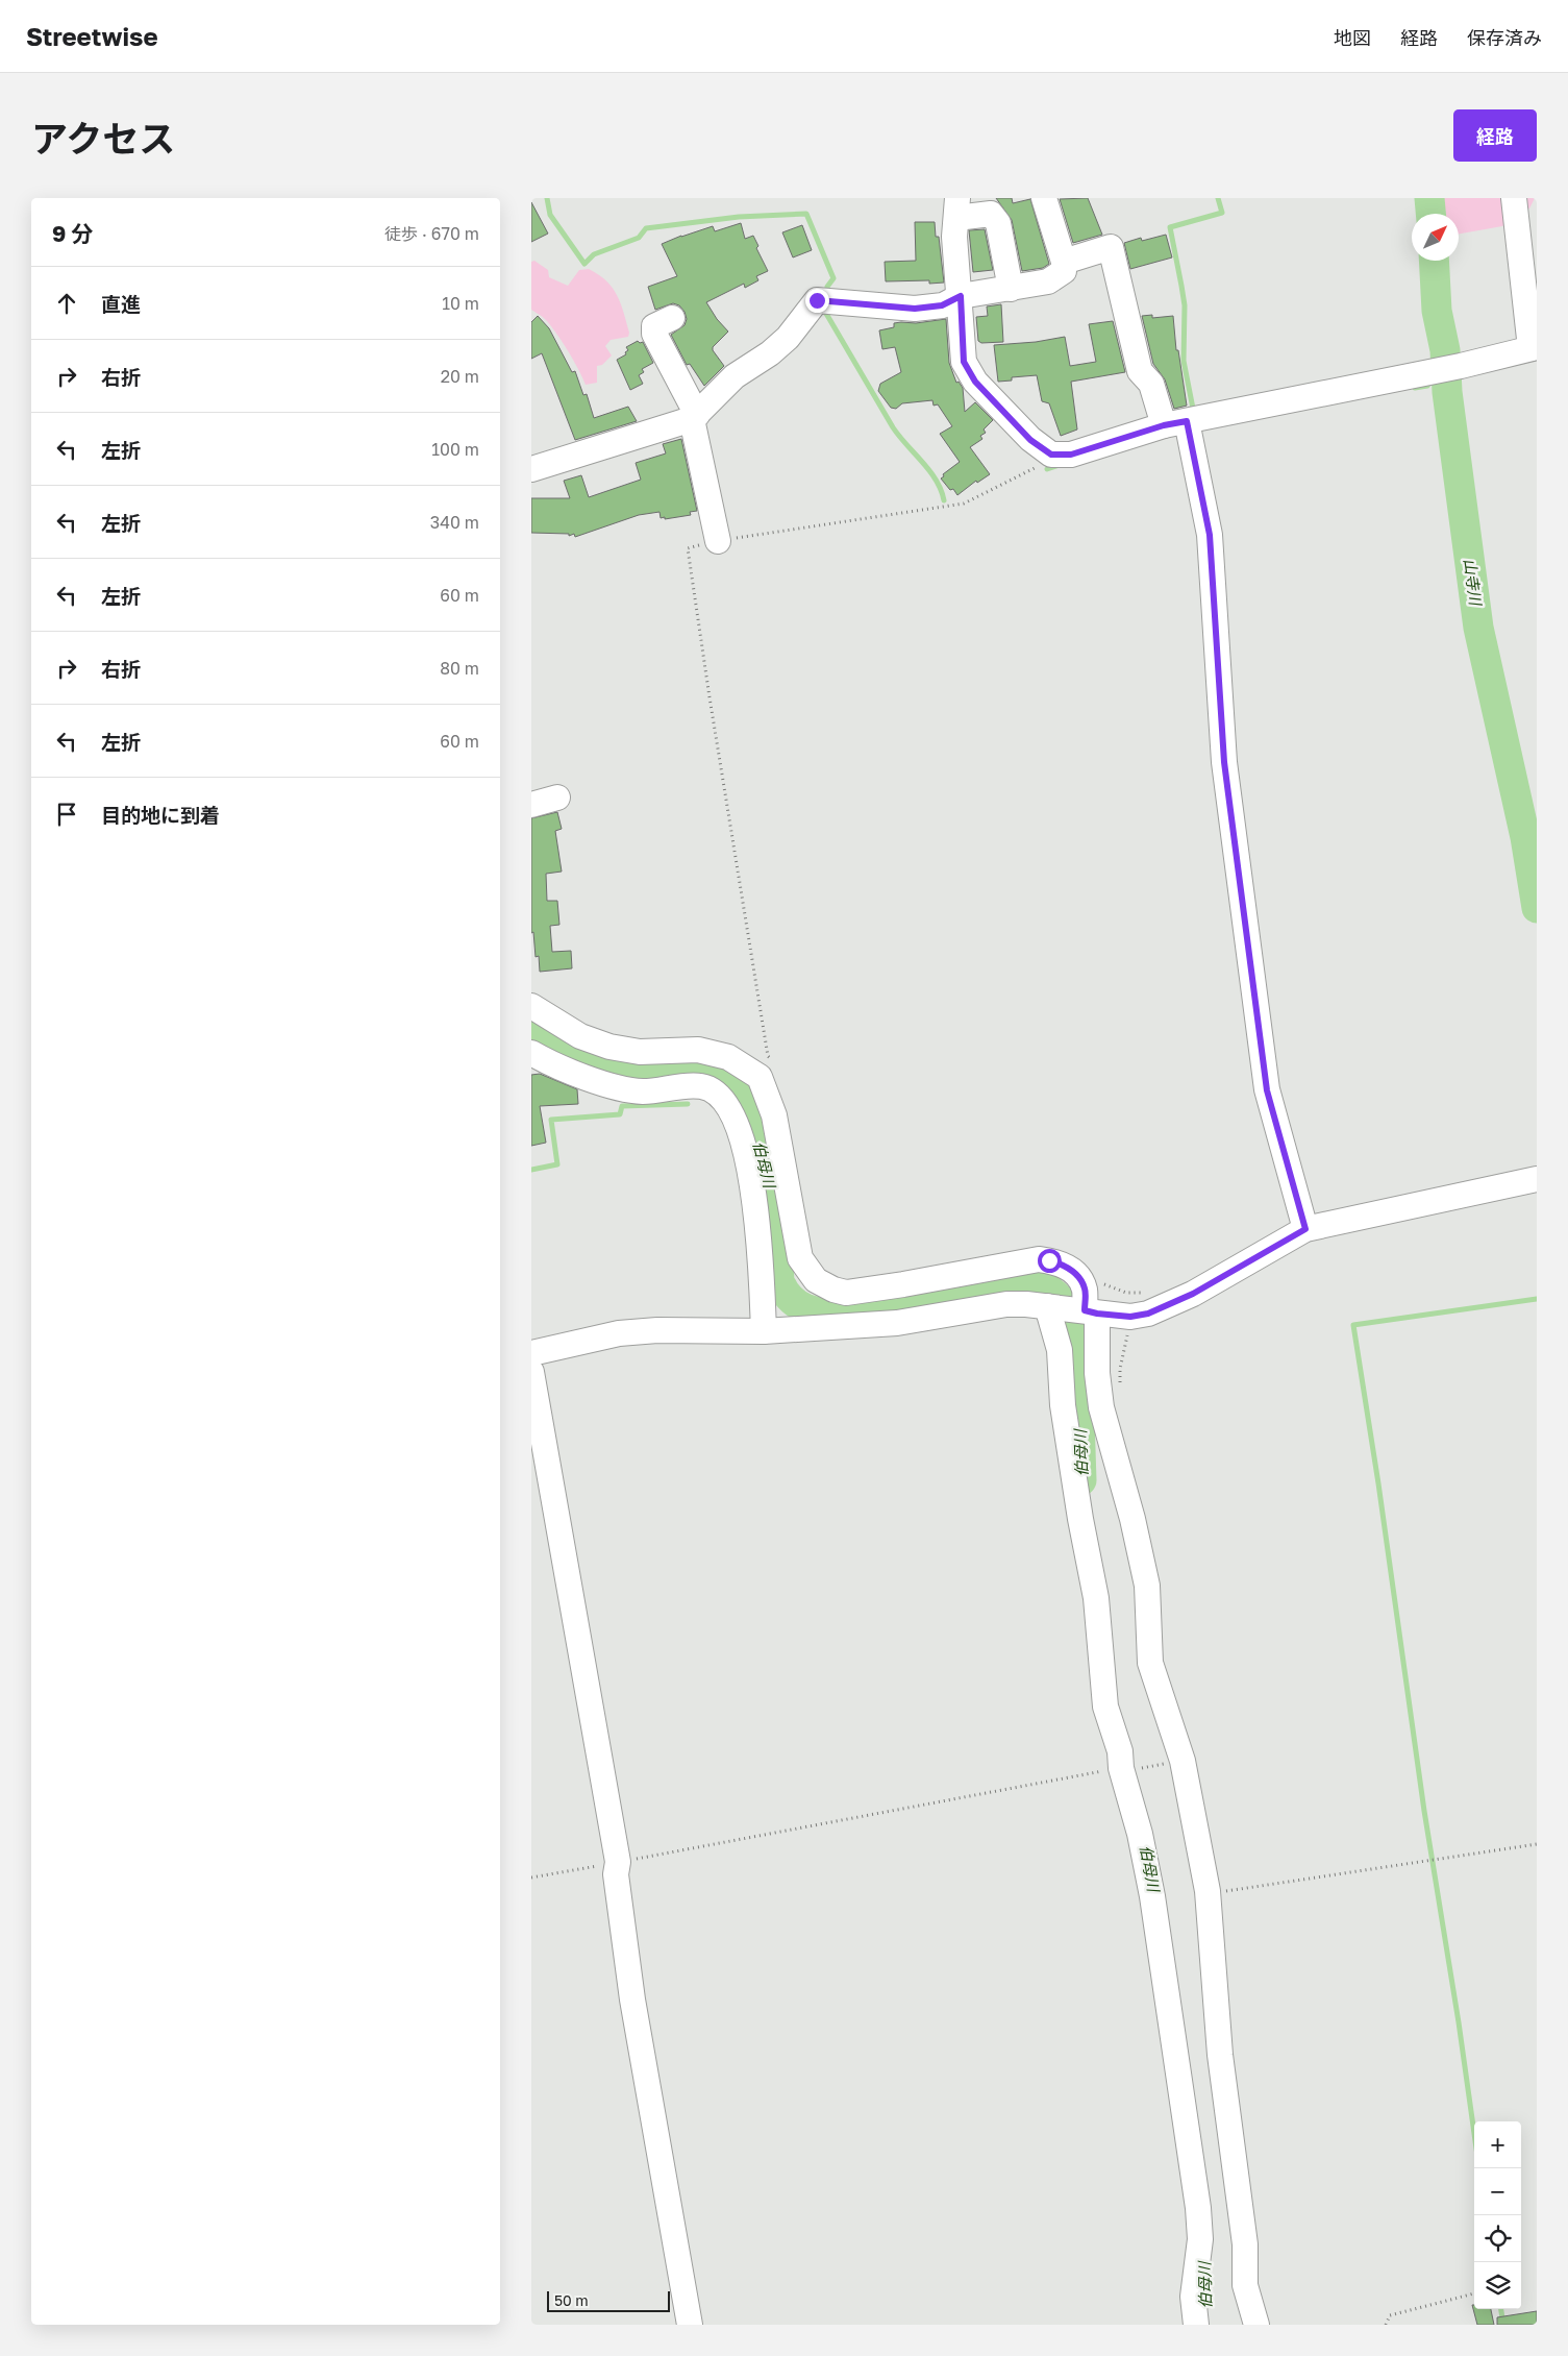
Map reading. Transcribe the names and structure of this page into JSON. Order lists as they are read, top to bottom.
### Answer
{
  "water": ["山寺川", "伯母川"],
  "scale_bar": "50 m",
  "north": "top right",
  "page": {
    "header": "Streetwise",
    "nav": ["地図", "経路", "保存済み"],
    "title": "アクセス",
    "buttons": "経路",
    "heading": ["9 分", "徒歩 · 670 m"],
    "list": [
      ["直進", "10 m"],
      ["右折", "20 m"],
      ["左折", "100 m"],
      ["左折", "340 m"],
      ["左折", "60 m"],
      ["右折", "80 m"],
      ["左折", "60 m"],
      "目的地に到着"
    ],
    "map_buttons": ["+", "−"],
    "scale": "50 m"
  }
}
